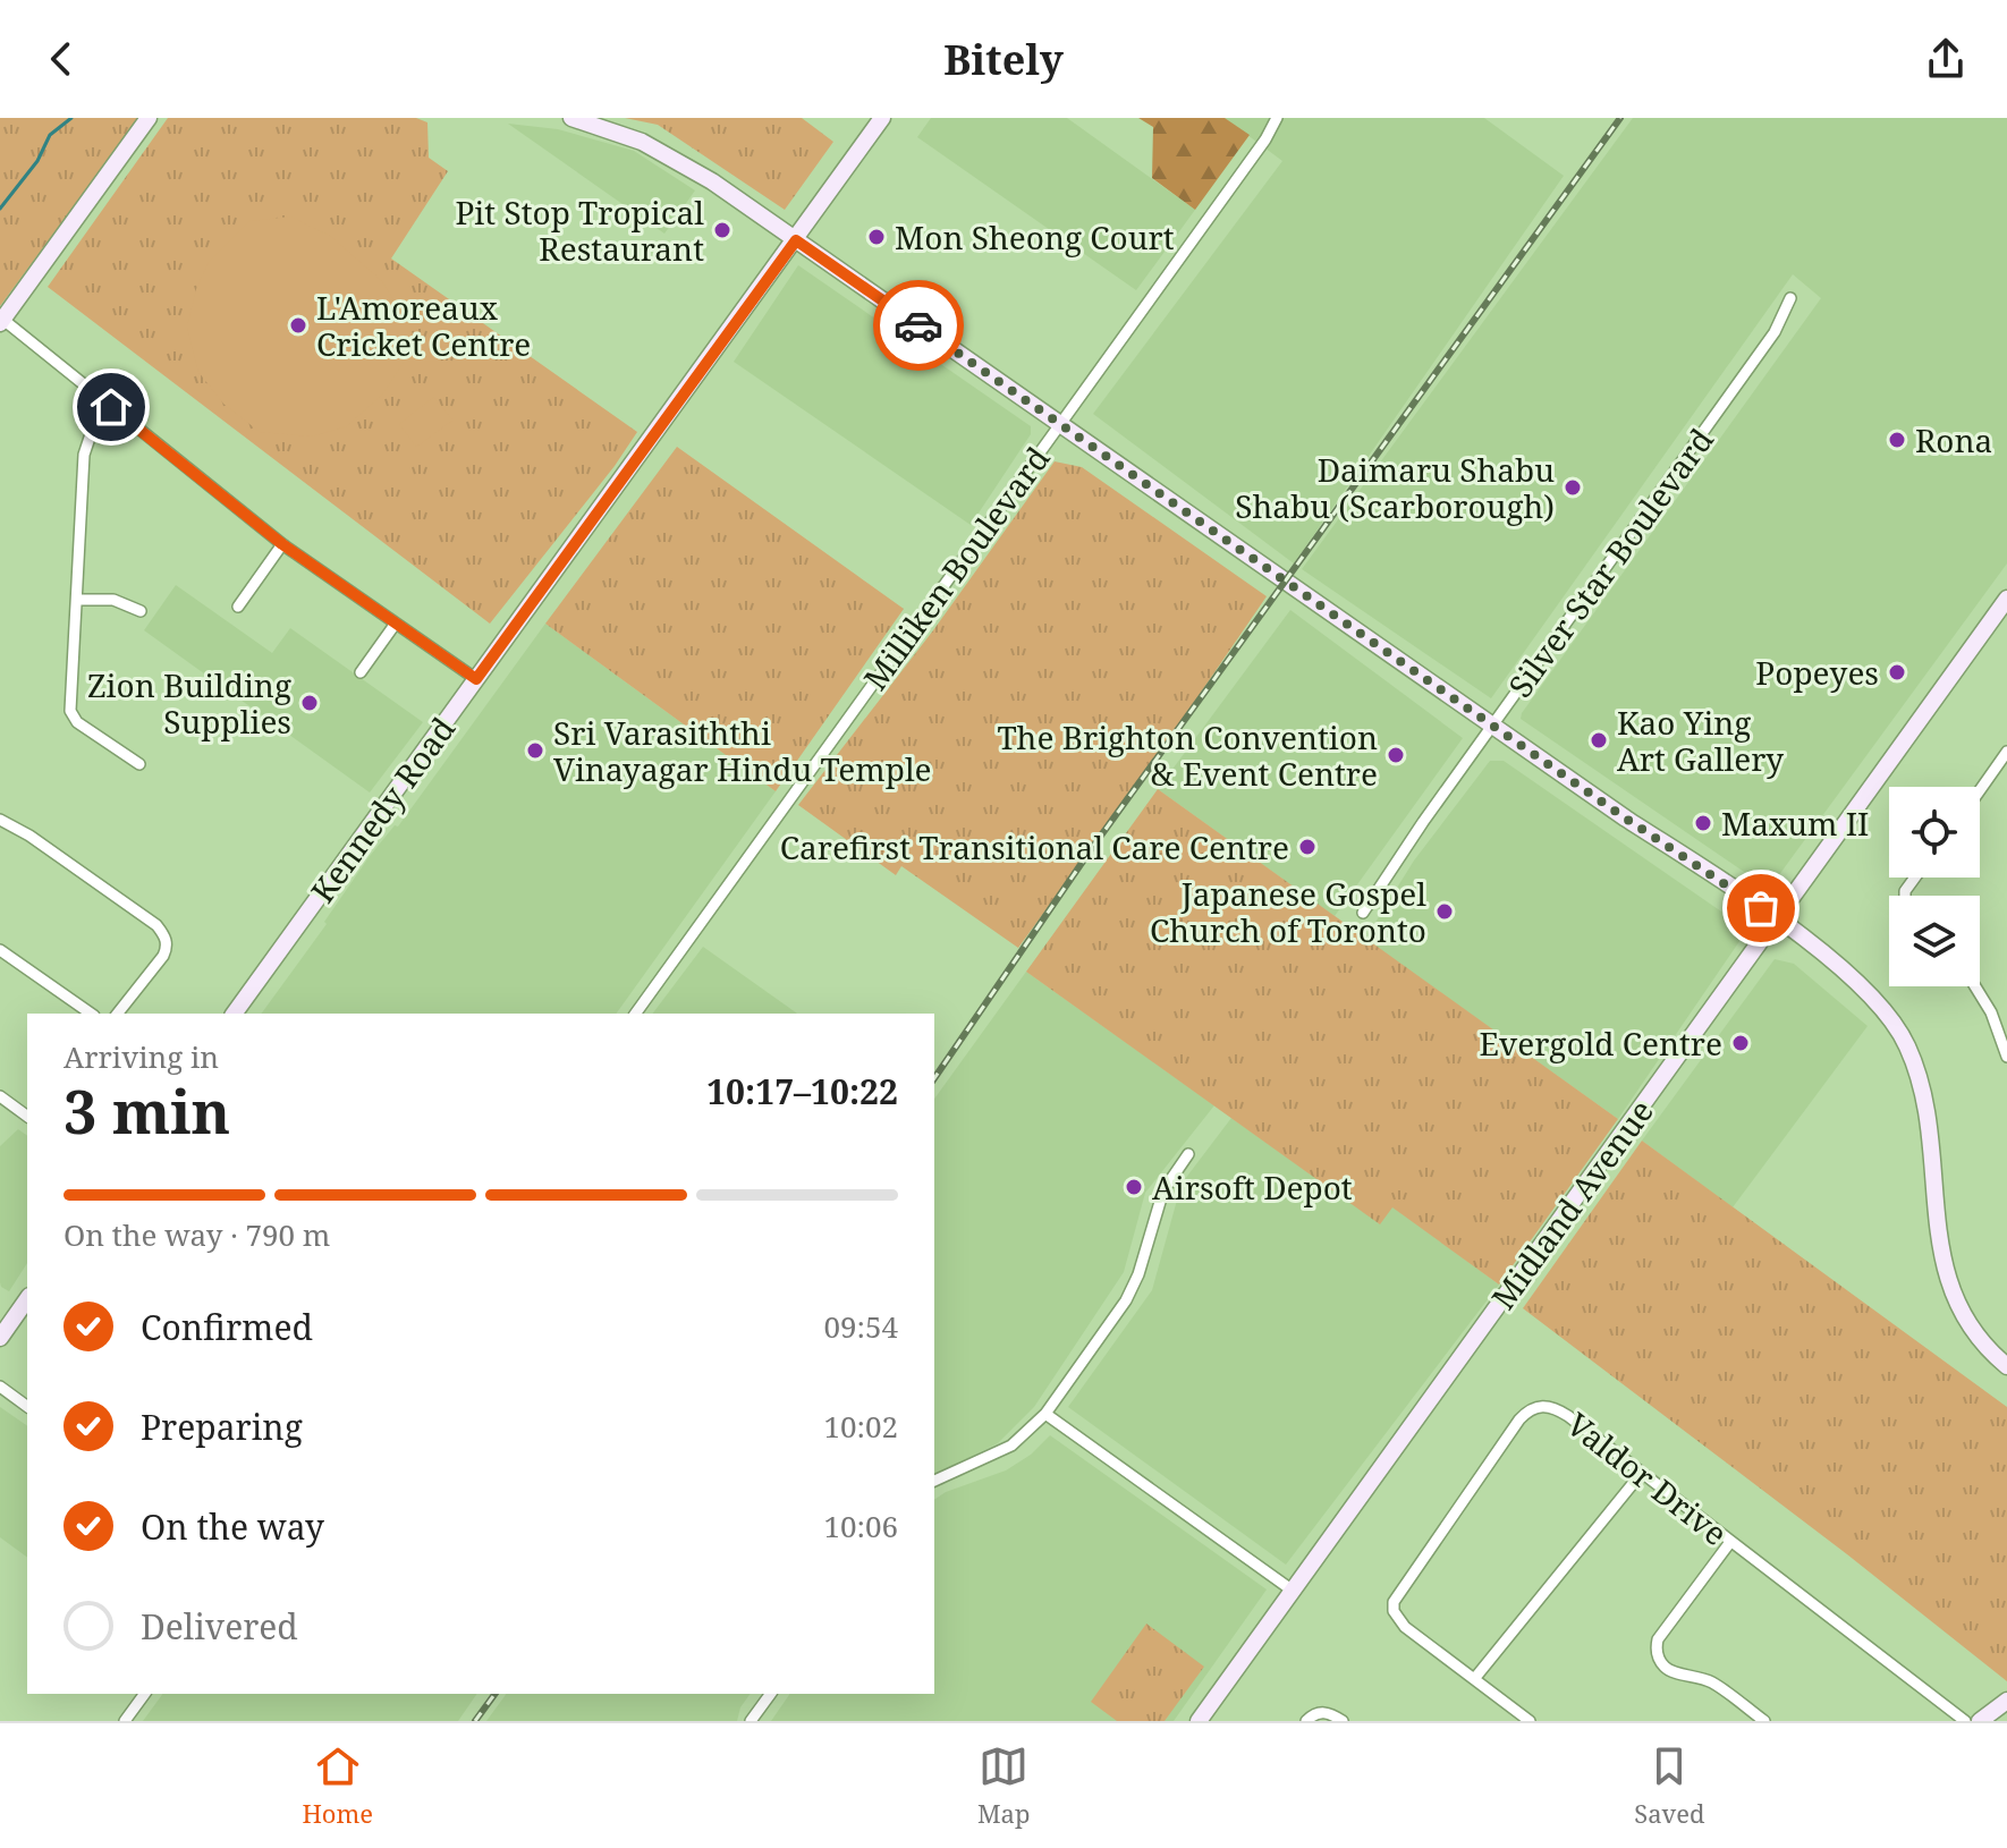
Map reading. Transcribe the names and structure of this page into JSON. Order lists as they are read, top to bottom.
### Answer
{
  "streets": {
    "main road": ["Kennedy Road", "Midland Avenue"],
    "street": ["Silver Star Boulevard", "Milliken Boulevard", "Valdor Drive"]
  },
  "places": [
    "Pit Stop Tropical Restaurant",
    "Mon Sheong Court",
    "L'Amoreaux Cricket Centre",
    "Rona",
    "Daimaru Shabu Shabu (Scarborough)",
    "Popeyes",
    "Zion Building Supplies",
    "Kao Ying Art Gallery",
    "Sri Varasiththi Vinayagar Hindu Temple",
    "The Brighton Convention & Event Centre",
    "Maxum II",
    "Carefirst Transitional Care Centre",
    "Japanese Gospel Church of Toronto",
    "Evergold Centre",
    "Airsoft Depot"
  ],
  "page": {
    "header": "Bitely",
    "heading": ["3 min", "Arriving in", "10:17–10:22"],
    "bar": "On the way · 790 m",
    "list": [
      ["Confirmed", "09:54"],
      ["Preparing", "10:02"],
      ["On the way", "10:06"],
      "Delivered"
    ],
    "tabs": ["Home", "Map", "Saved"]
  }
}
